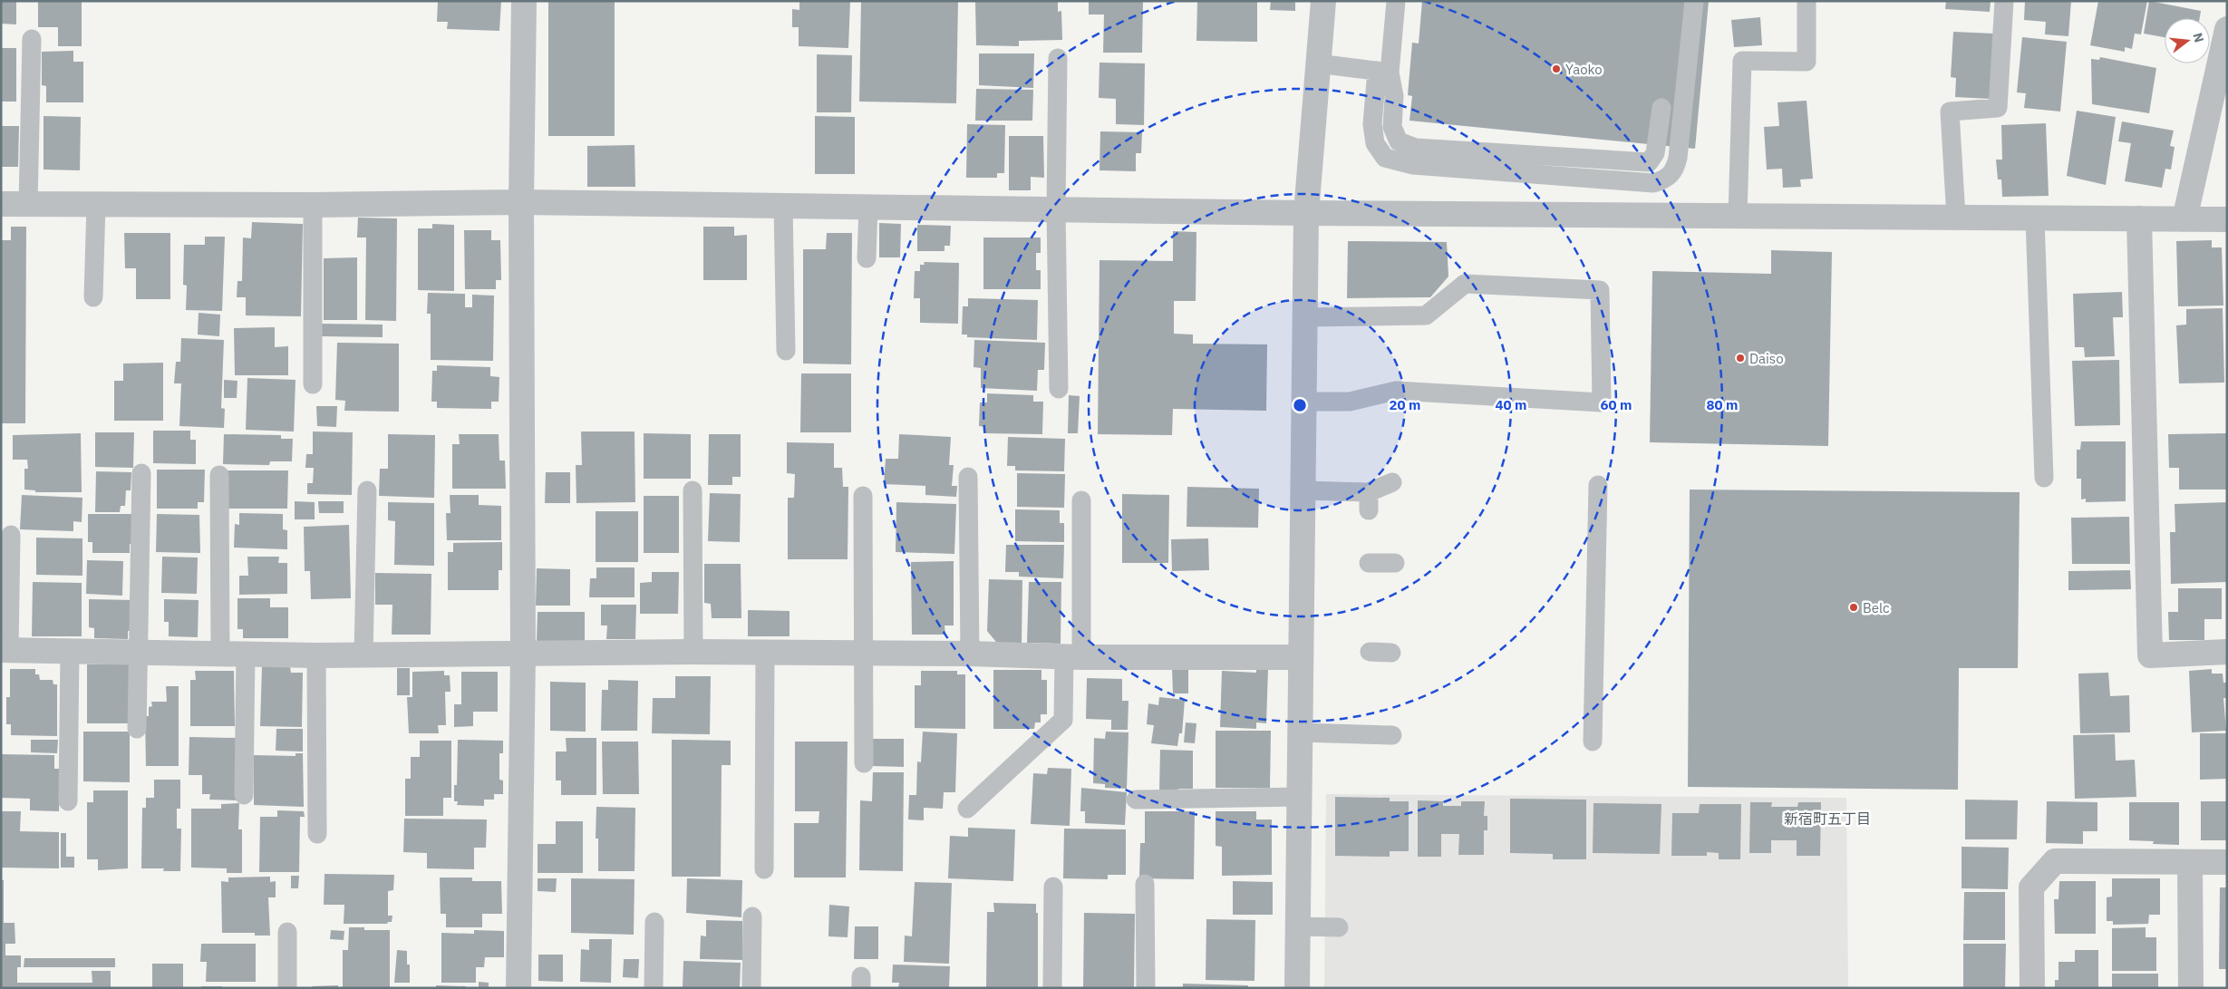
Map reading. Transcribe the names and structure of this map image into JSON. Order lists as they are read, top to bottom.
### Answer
{
  "districts": ["新宿町五丁目"],
  "places": ["Yaoko", "Daiso", "Belc"],
  "north": "right",
  "rings": [
    "20 m",
    "40 m",
    "60 m",
    "80 m"
  ]
}
